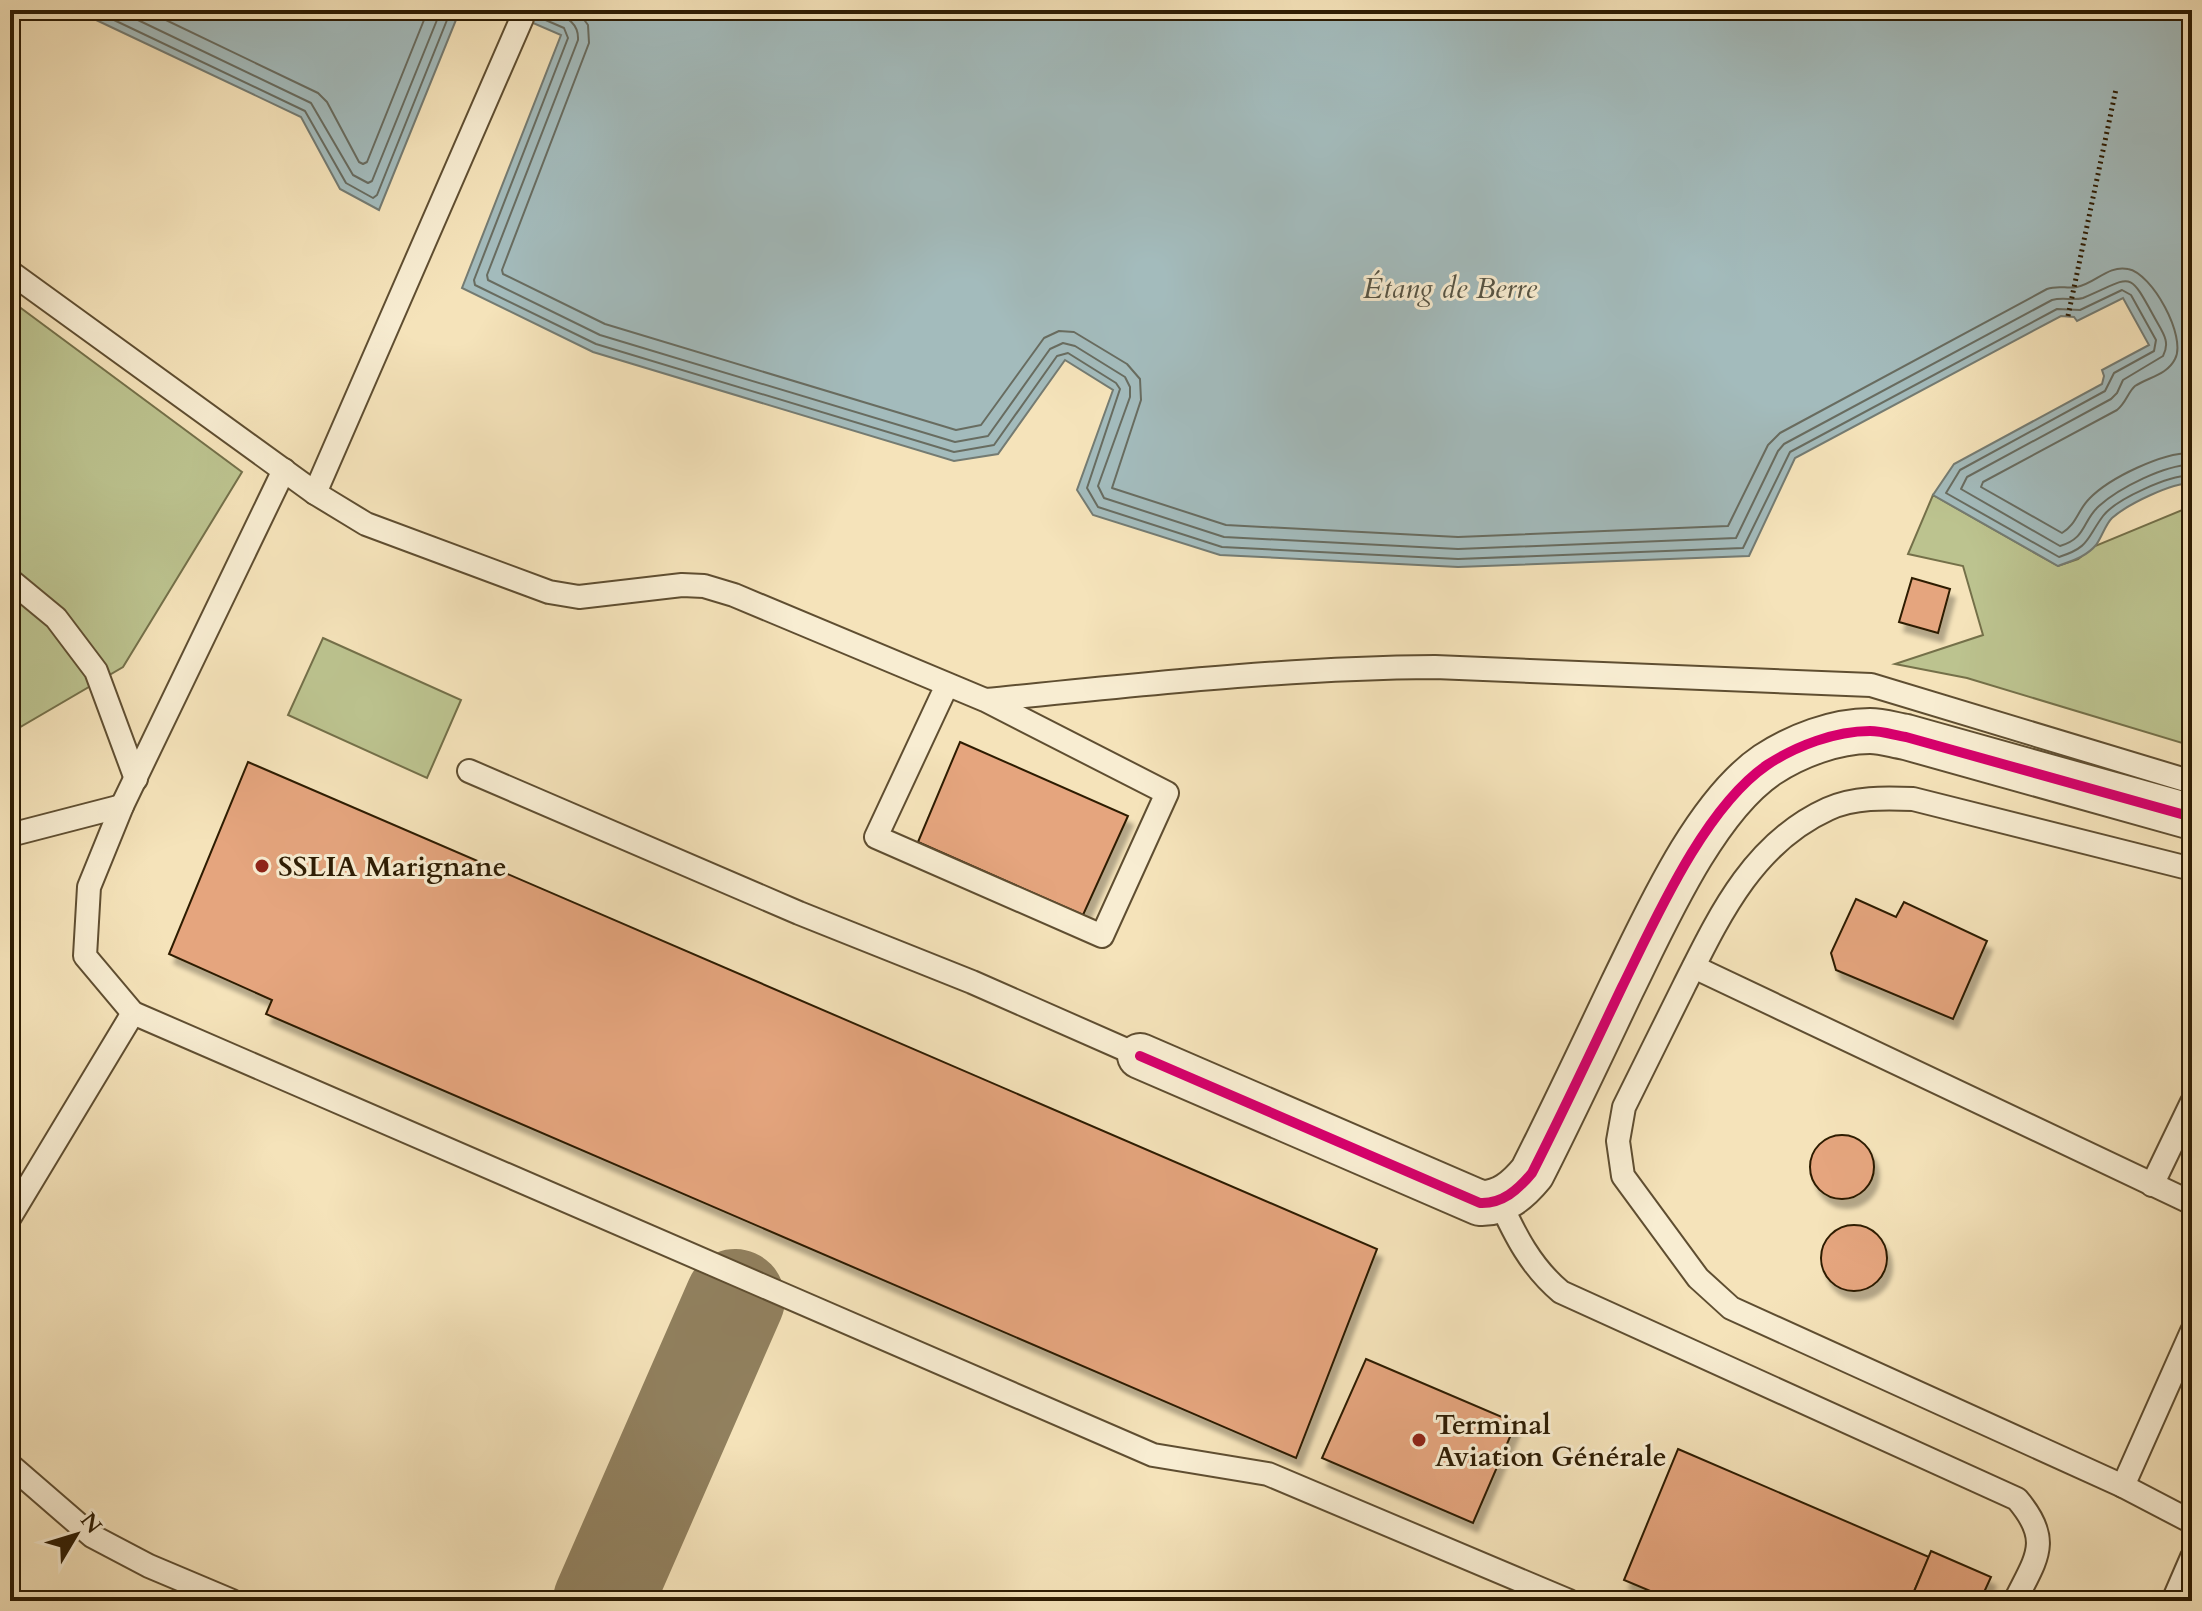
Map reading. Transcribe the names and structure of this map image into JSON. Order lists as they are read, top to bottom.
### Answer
{
  "water": ["Étang de Berre"],
  "places": ["SSLIA Marignane", "Terminal Aviation Générale"],
  "north": "top right"
}
